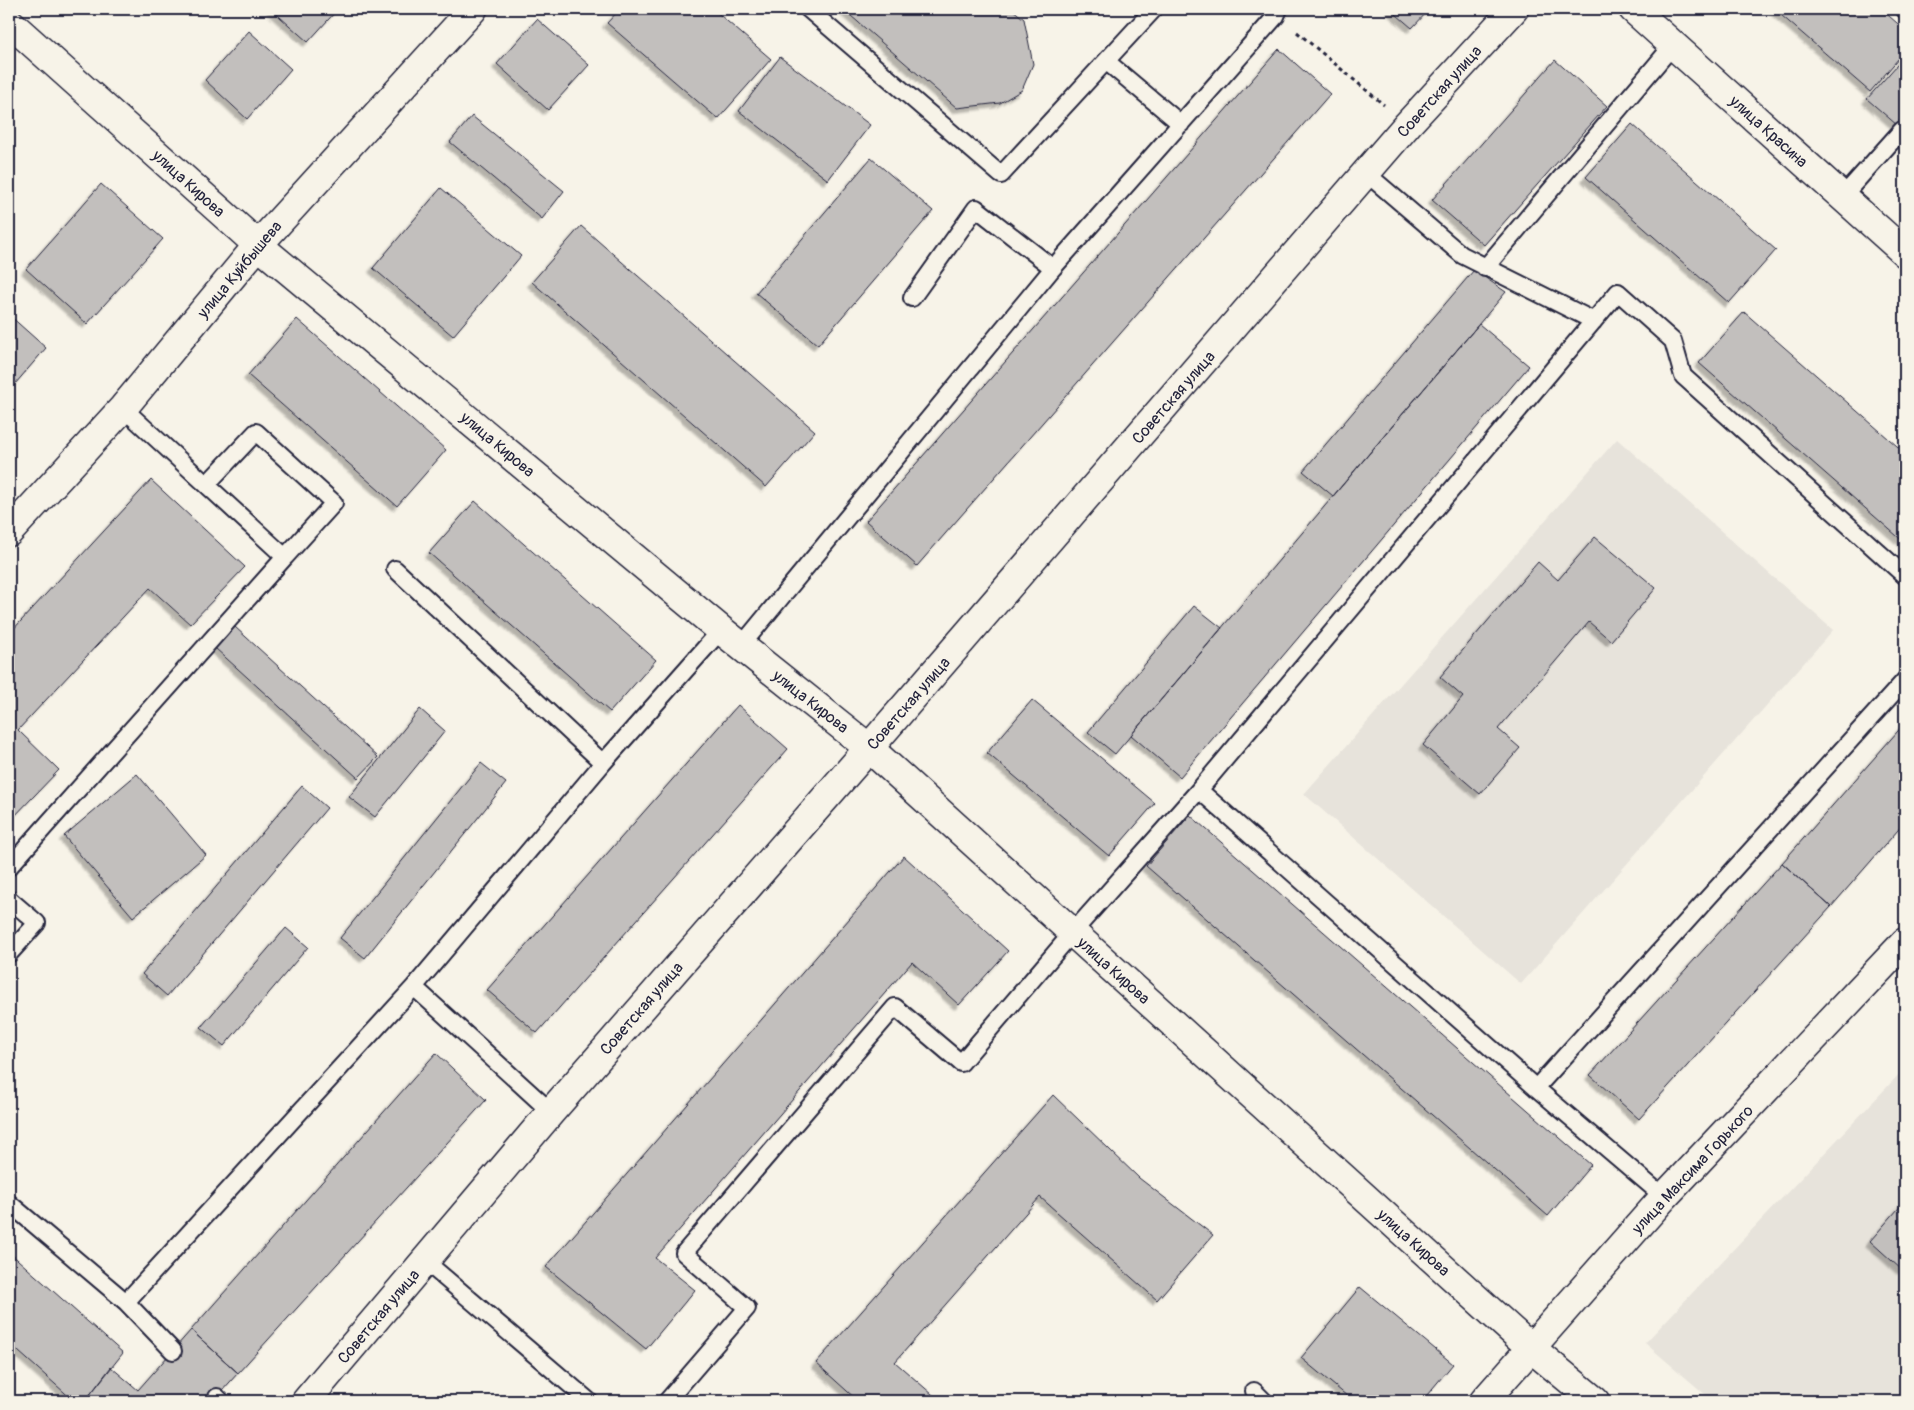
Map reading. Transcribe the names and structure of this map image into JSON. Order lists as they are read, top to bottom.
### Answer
{
  "streets": {
    "street": [
      "Советская улица",
      "улица Красина",
      "улица Кирова",
      "улица Куйбышева",
      "улица Максима Горького"
    ]
  },
  "crossings": [
    ["Советская улица", "улица Кирова"],
    ["улица Кирова", "улица Куйбышева"],
    ["улица Кирова", "улица Максима Горького"]
  ]
}
